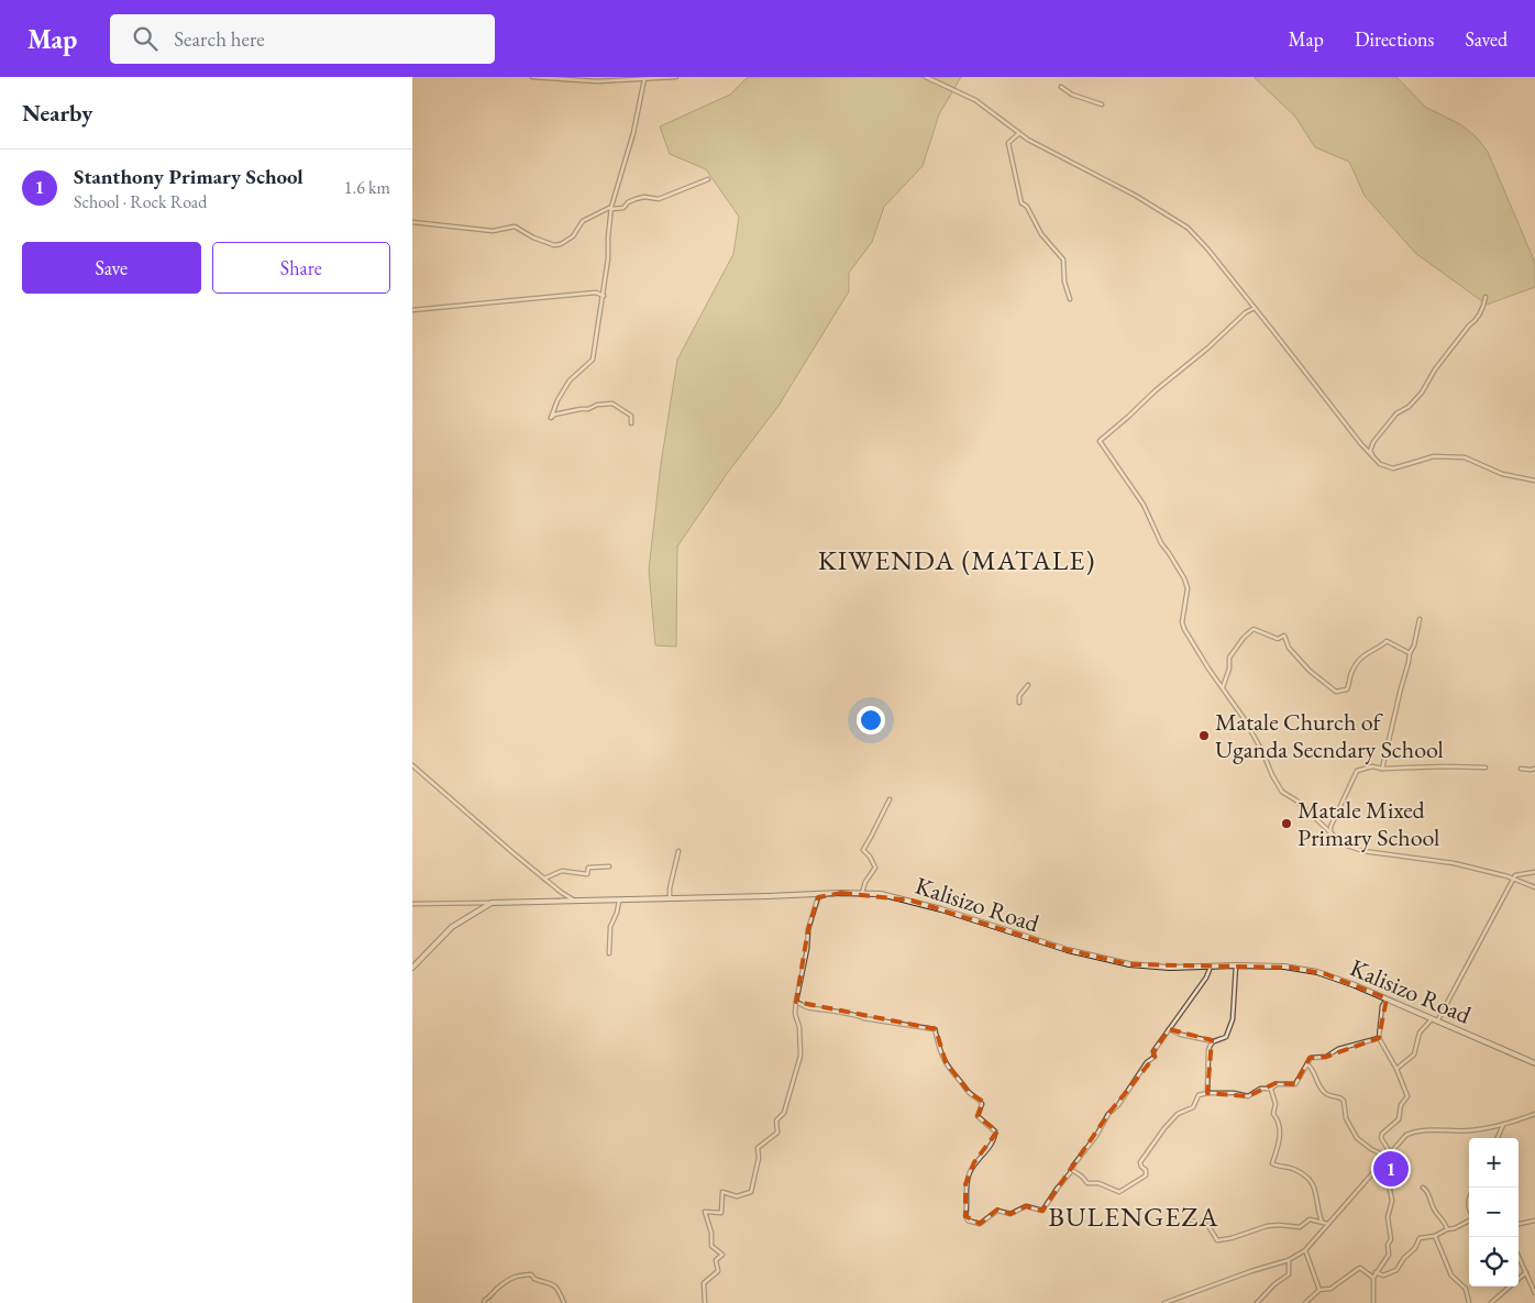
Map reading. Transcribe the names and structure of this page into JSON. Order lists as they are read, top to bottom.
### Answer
{
  "streets": {
    "street": ["Kalisizo Road"]
  },
  "districts": ["KIWENDA (MATALE)", "BULENGEZA"],
  "places": ["Matale Church of Uganda Secndary School", "Matale Mixed Primary School"],
  "page": {
    "header": "Map",
    "search": "Search here",
    "nav": ["Map", "Directions", "Saved"],
    "heading": "Nearby",
    "list": [
      {
        "mark": "1",
        "name": "Stanthony Primary School",
        "note": "School · Rock Road",
        "value": "1.6 km"
      }
    ],
    "buttons": ["Save", "Share"],
    "map_buttons": ["+", "−"],
    "pins": "1"
  }
}
